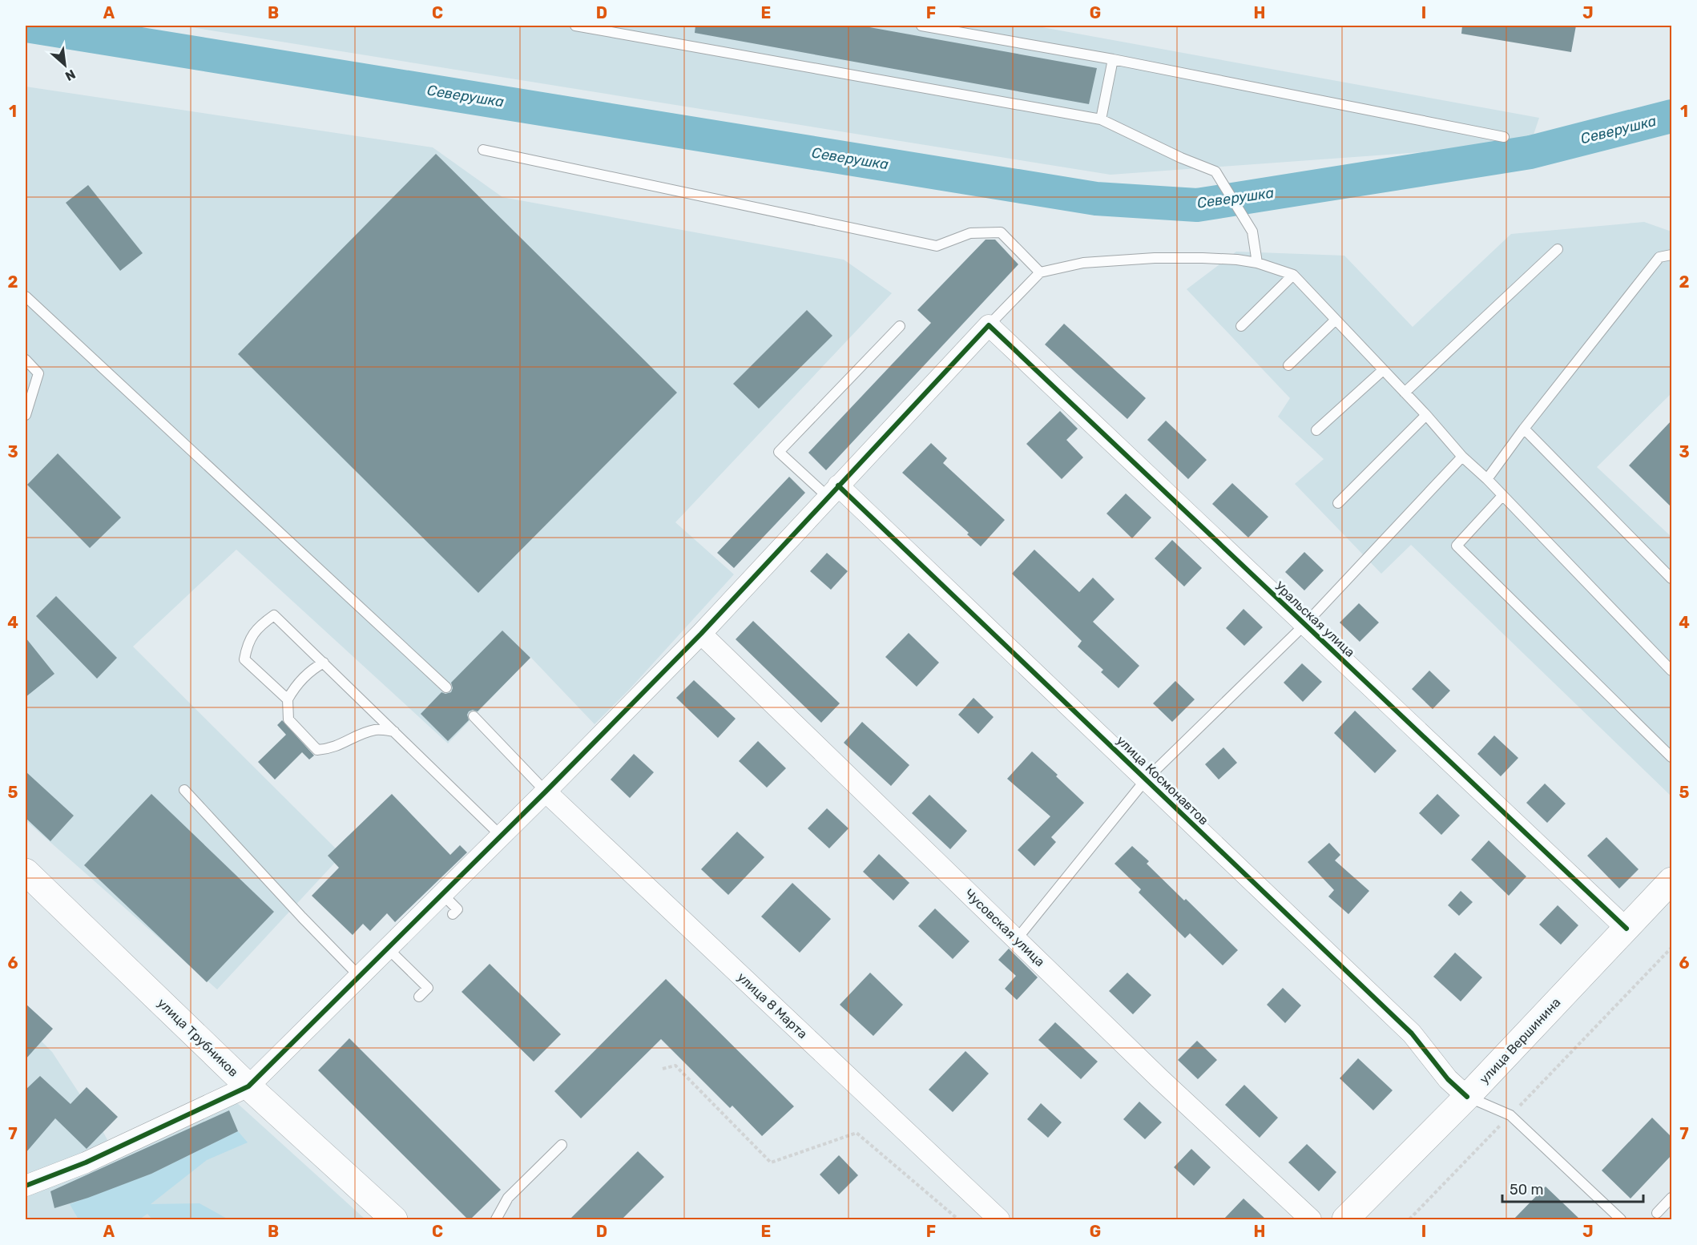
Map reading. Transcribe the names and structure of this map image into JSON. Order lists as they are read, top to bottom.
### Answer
{
  "streets": {
    "main road": ["улица Трубников", "улица Вершинина"],
    "street": [
      "Уральская улица",
      "улица Космонавтов",
      "Чусовская улица",
      "улица 8 Марта"
    ]
  },
  "crossings": [
    ["Уральская улица", "улица Вершинина"],
    ["улица Космонавтов", "улица Вершинина"]
  ],
  "water": ["Северушка"],
  "scale_bar": "50 m",
  "north": "bottom right",
  "grid": {
    "columns": [
      "A",
      "B",
      "C",
      "D",
      "E",
      "F",
      "G",
      "H",
      "I",
      "J"
    ],
    "rows": [
      "1",
      "2",
      "3",
      "4",
      "5",
      "6",
      "7"
    ]
  }
}
